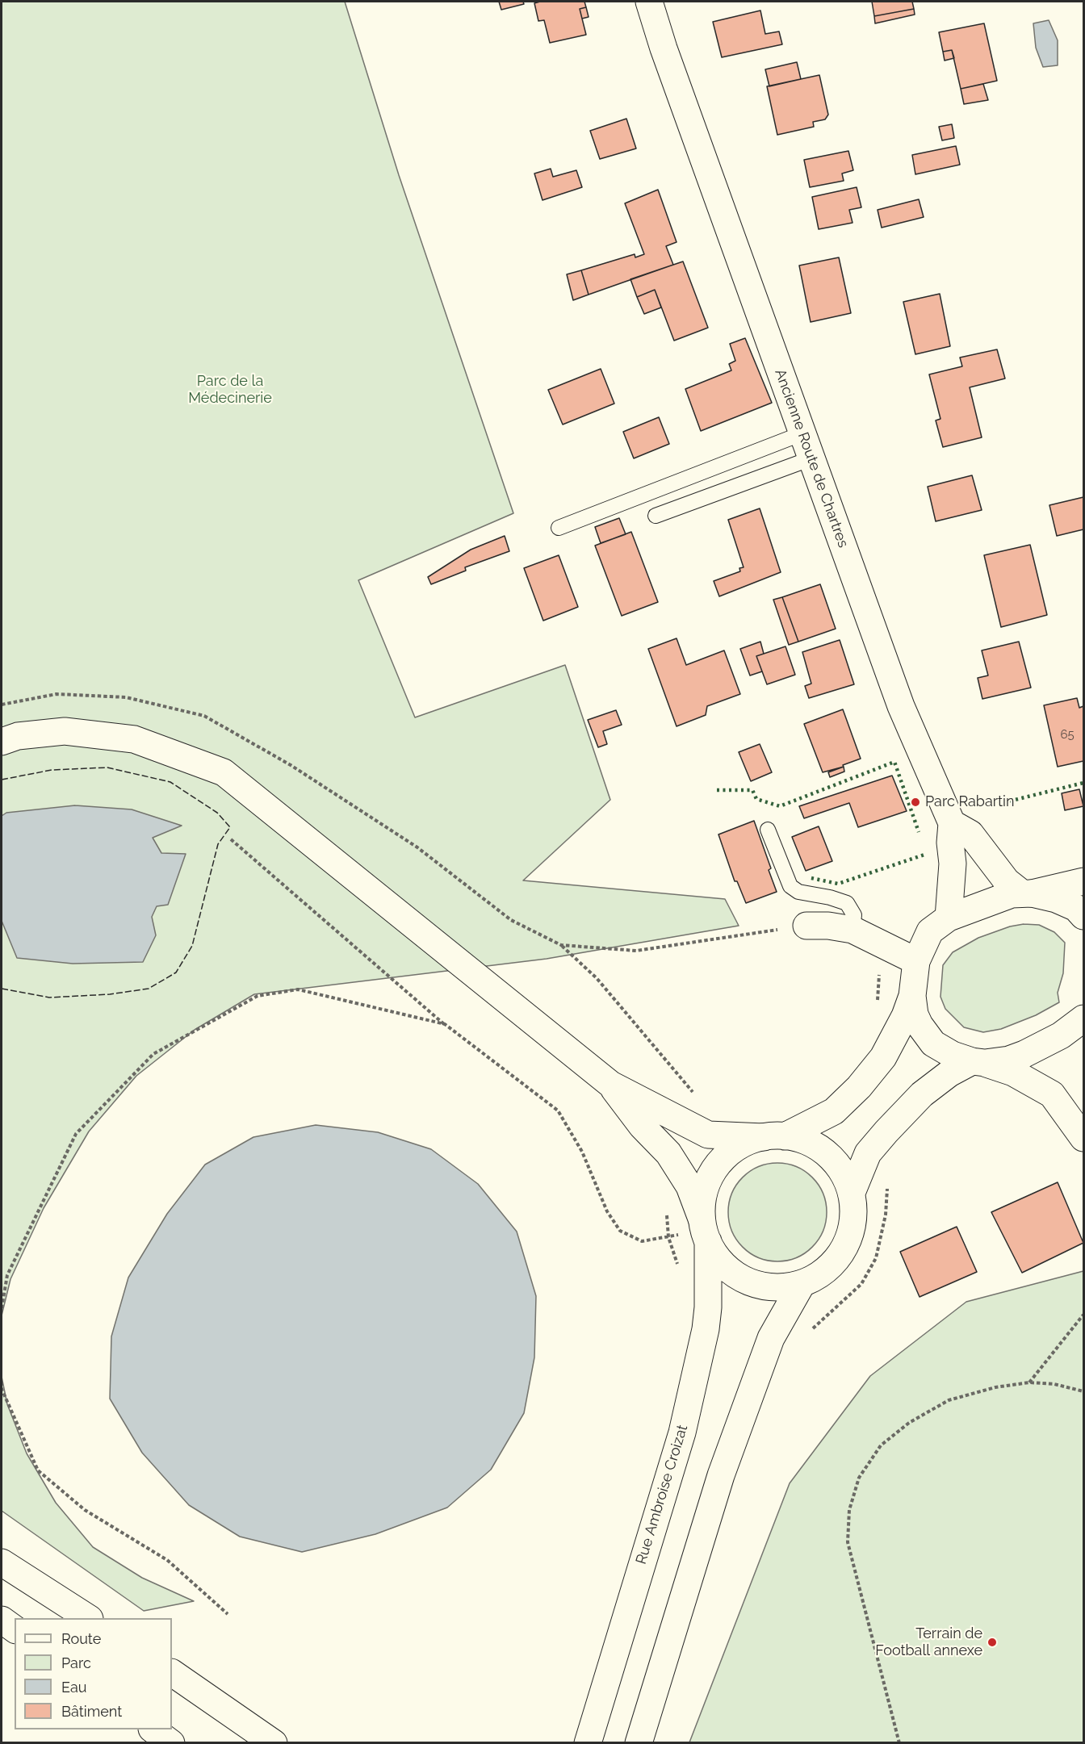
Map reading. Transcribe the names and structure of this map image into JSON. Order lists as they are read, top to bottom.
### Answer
{
  "streets": {
    "main road": ["Ancienne Route de Chartres", "Rue Ambroise Croizat"]
  },
  "parks": ["Parc de la Médecinerie"],
  "places": ["Parc Rabartin", "Terrain de Football annexe"],
  "house_numbers": ["65"],
  "legend": [
    "Route",
    "Parc",
    "Eau",
    "Bâtiment"
  ]
}
